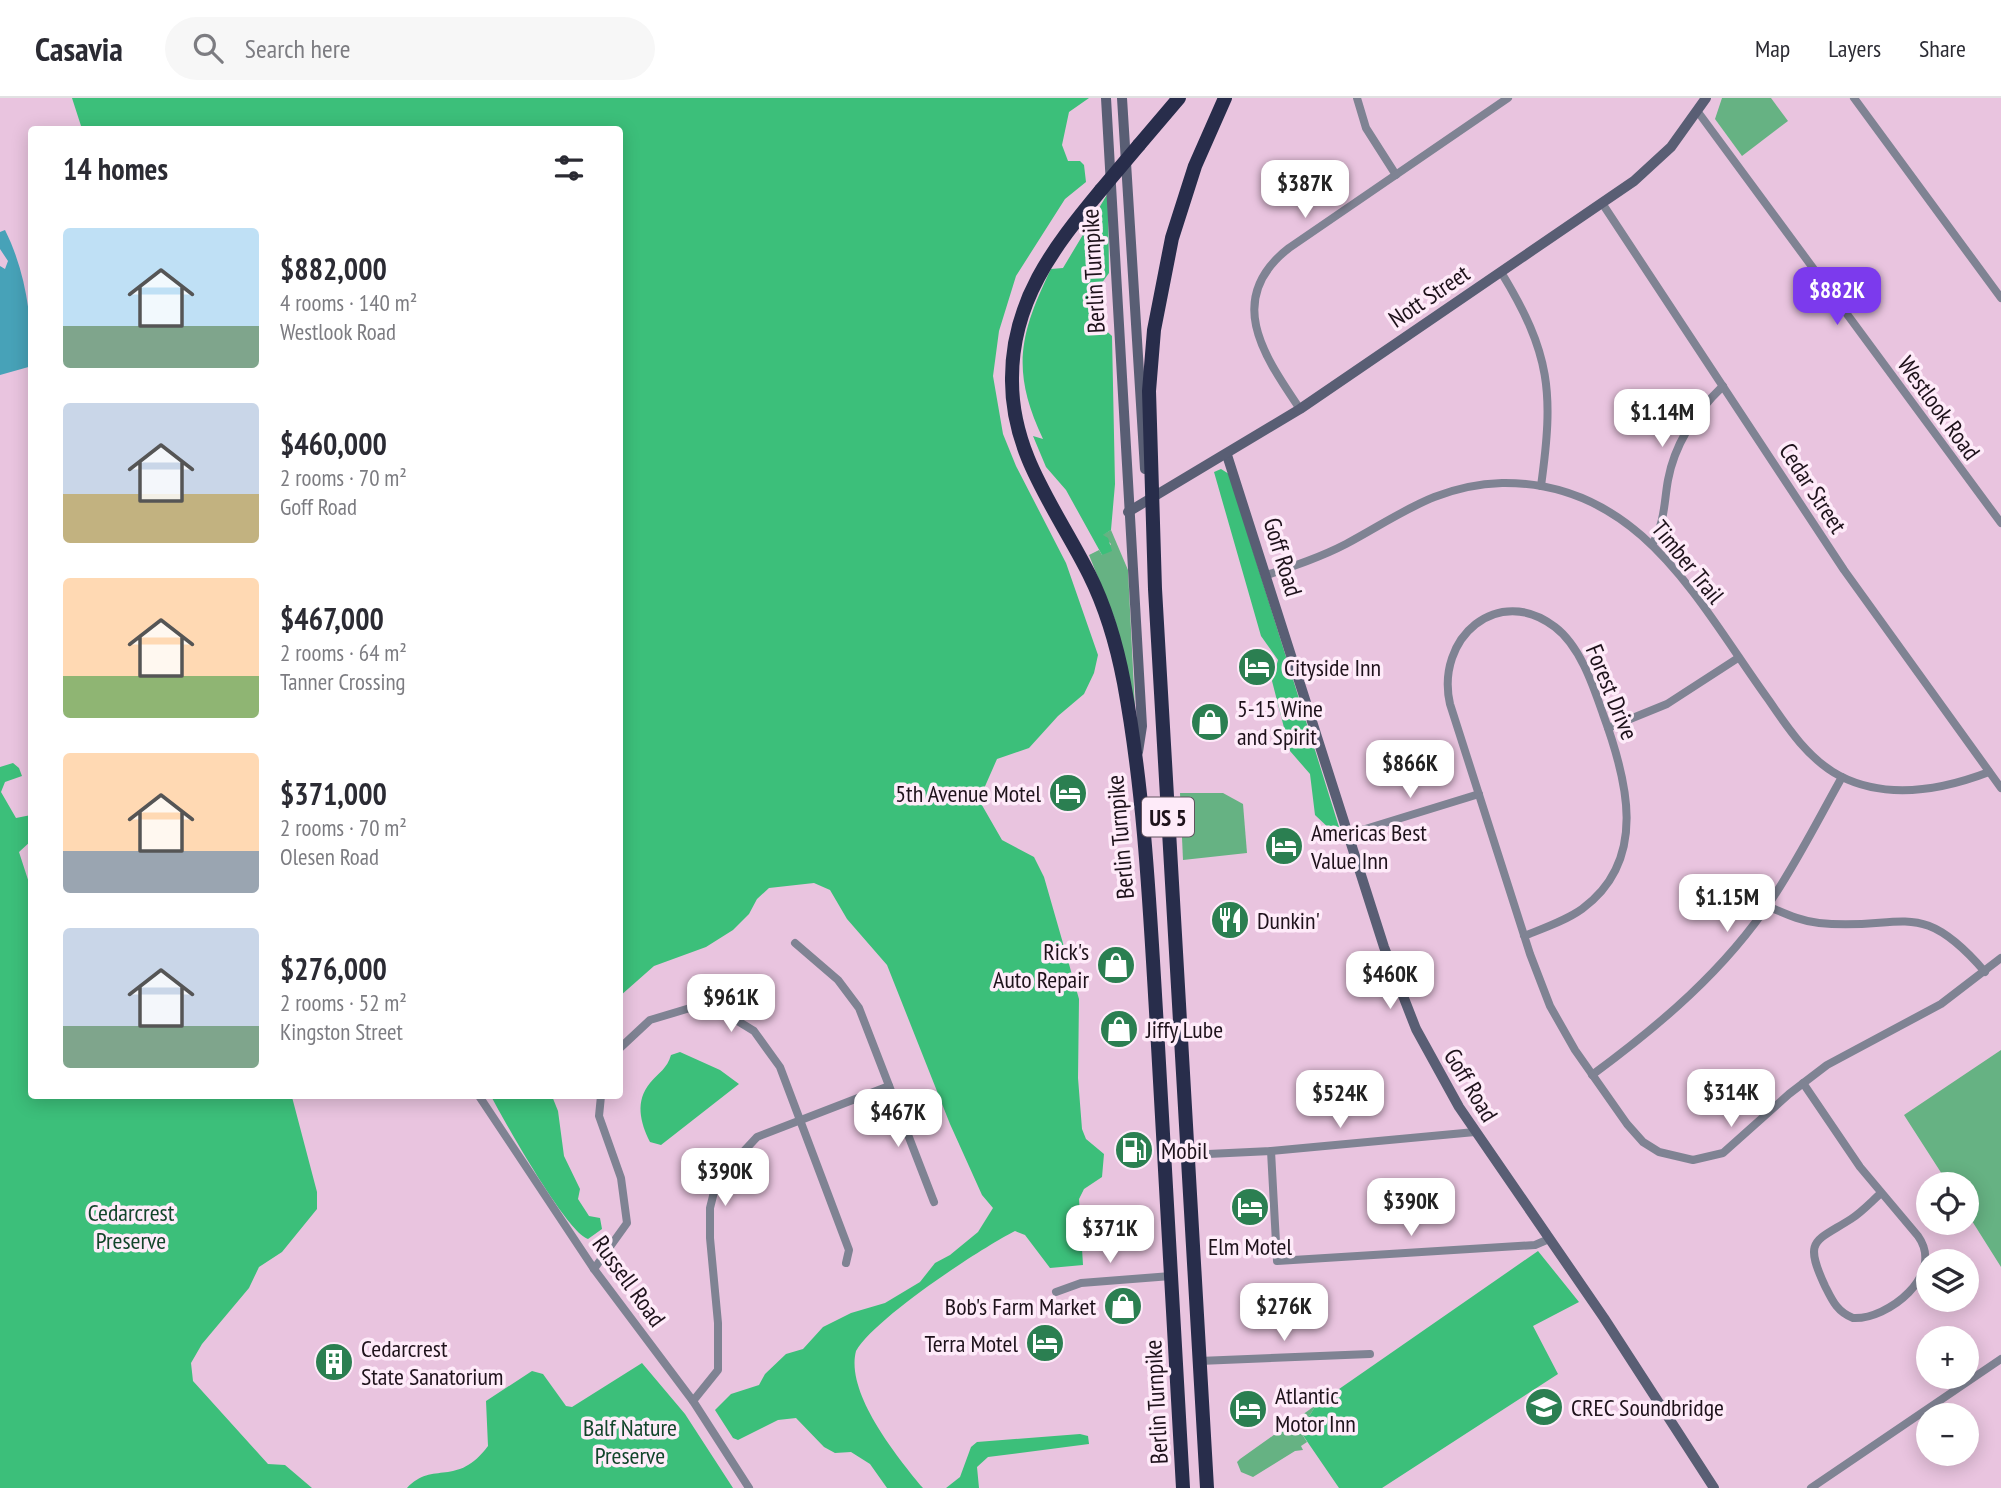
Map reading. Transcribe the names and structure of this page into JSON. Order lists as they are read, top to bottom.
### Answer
{
  "streets": {
    "highway": ["Berlin Turnpike", "US 5"],
    "street": [
      "Nott Street",
      "Westlook Road",
      "Cedar Street",
      "Goff Road",
      "Timber Trail",
      "Forest Drive",
      "Russell Road"
    ]
  },
  "crossings": [
    ["Berlin Turnpike", "Nott Street"],
    ["Berlin Turnpike", "US 5"],
    ["Nott Street", "Westlook Road"],
    ["Nott Street", "Cedar Street"],
    ["Nott Street", "Goff Road"],
    ["Nott Street", "US 5"],
    ["Cedar Street", "Timber Trail"],
    ["Goff Road", "Timber Trail"]
  ],
  "parks": ["Cedarcrest Preserve", "Balf Nature Preserve"],
  "places": {
    "hotel": [
      "Cityside Inn",
      "5th Avenue Motel",
      "Americas Best Value Inn",
      "Elm Motel",
      "Terra Motel",
      "Atlantic Motor Inn"
    ],
    "shop": [
      "5-15 Wine and Spirit",
      "Rick's Auto Repair",
      "Jiffy Lube",
      "Bob's Farm Market"
    ],
    "restaurant": ["Dunkin'"],
    "fuel station": ["Mobil"],
    "building": ["Cedarcrest State Sanatorium"],
    "school or university": ["CREC Soundbridge"]
  },
  "page": {
    "header": "Casavia",
    "search": "Search here",
    "nav": ["Map", "Layers", "Share"],
    "heading": "14 homes",
    "price": [
      "$387K",
      "$882K",
      "$1.14M",
      "$866K",
      "$1.15M",
      "$460K",
      "$961K",
      "$314K",
      "$524K",
      "$467K",
      "$390K",
      "$390K",
      "$371K",
      "$276K"
    ],
    "list": [
      {
        "name": "$882,000",
        "note": "4 rooms · 140 m² · Westlook Road"
      },
      {
        "name": "$460,000",
        "note": "2 rooms · 70 m² · Goff Road"
      },
      {
        "name": "$467,000",
        "note": "2 rooms · 64 m² · Tanner Crossing"
      },
      {
        "name": "$371,000",
        "note": "2 rooms · 70 m² · Olesen Road"
      },
      {
        "name": "$276,000",
        "note": "2 rooms · 52 m² · Kingston Street"
      }
    ],
    "map_buttons": ["+", "−"]
  }
}
